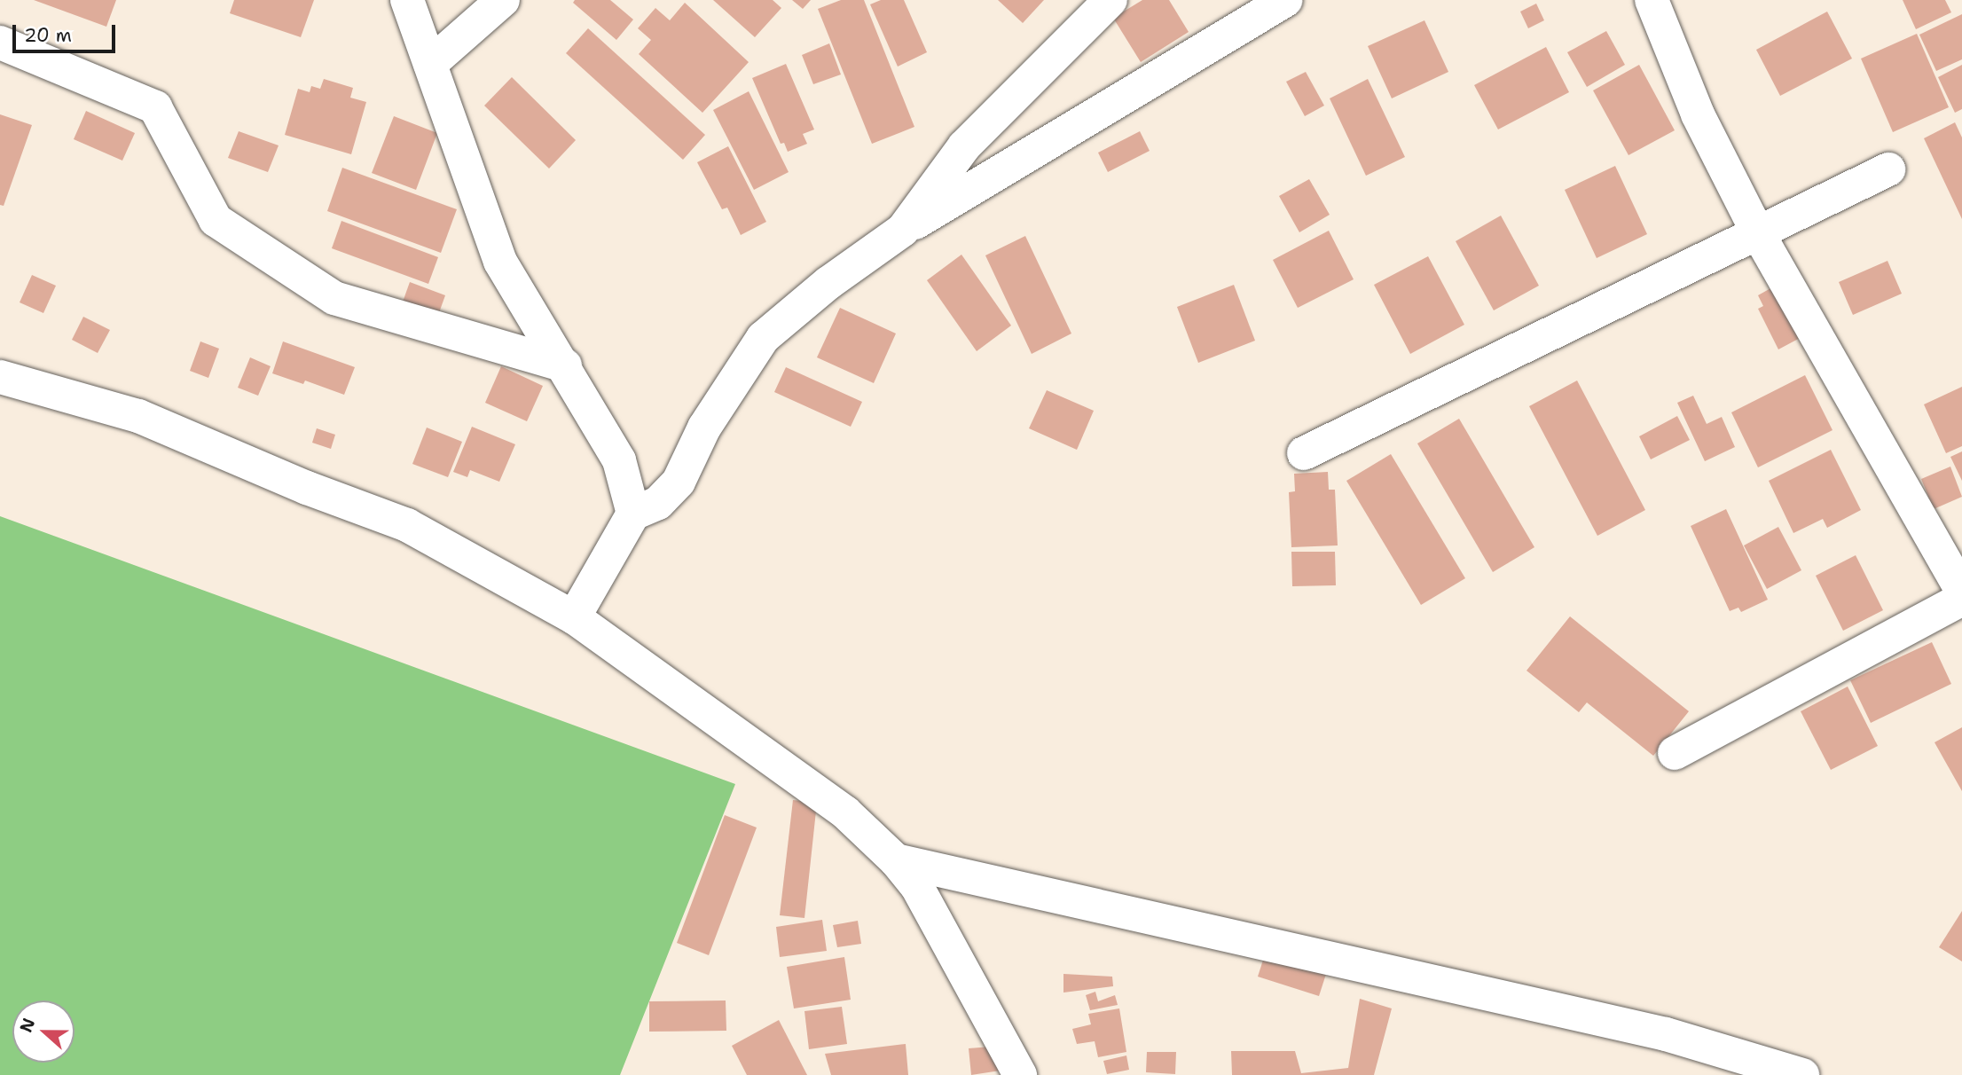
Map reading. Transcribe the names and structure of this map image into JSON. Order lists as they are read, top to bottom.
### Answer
{
  "scale_bar": "20 m",
  "north": "left"
}
